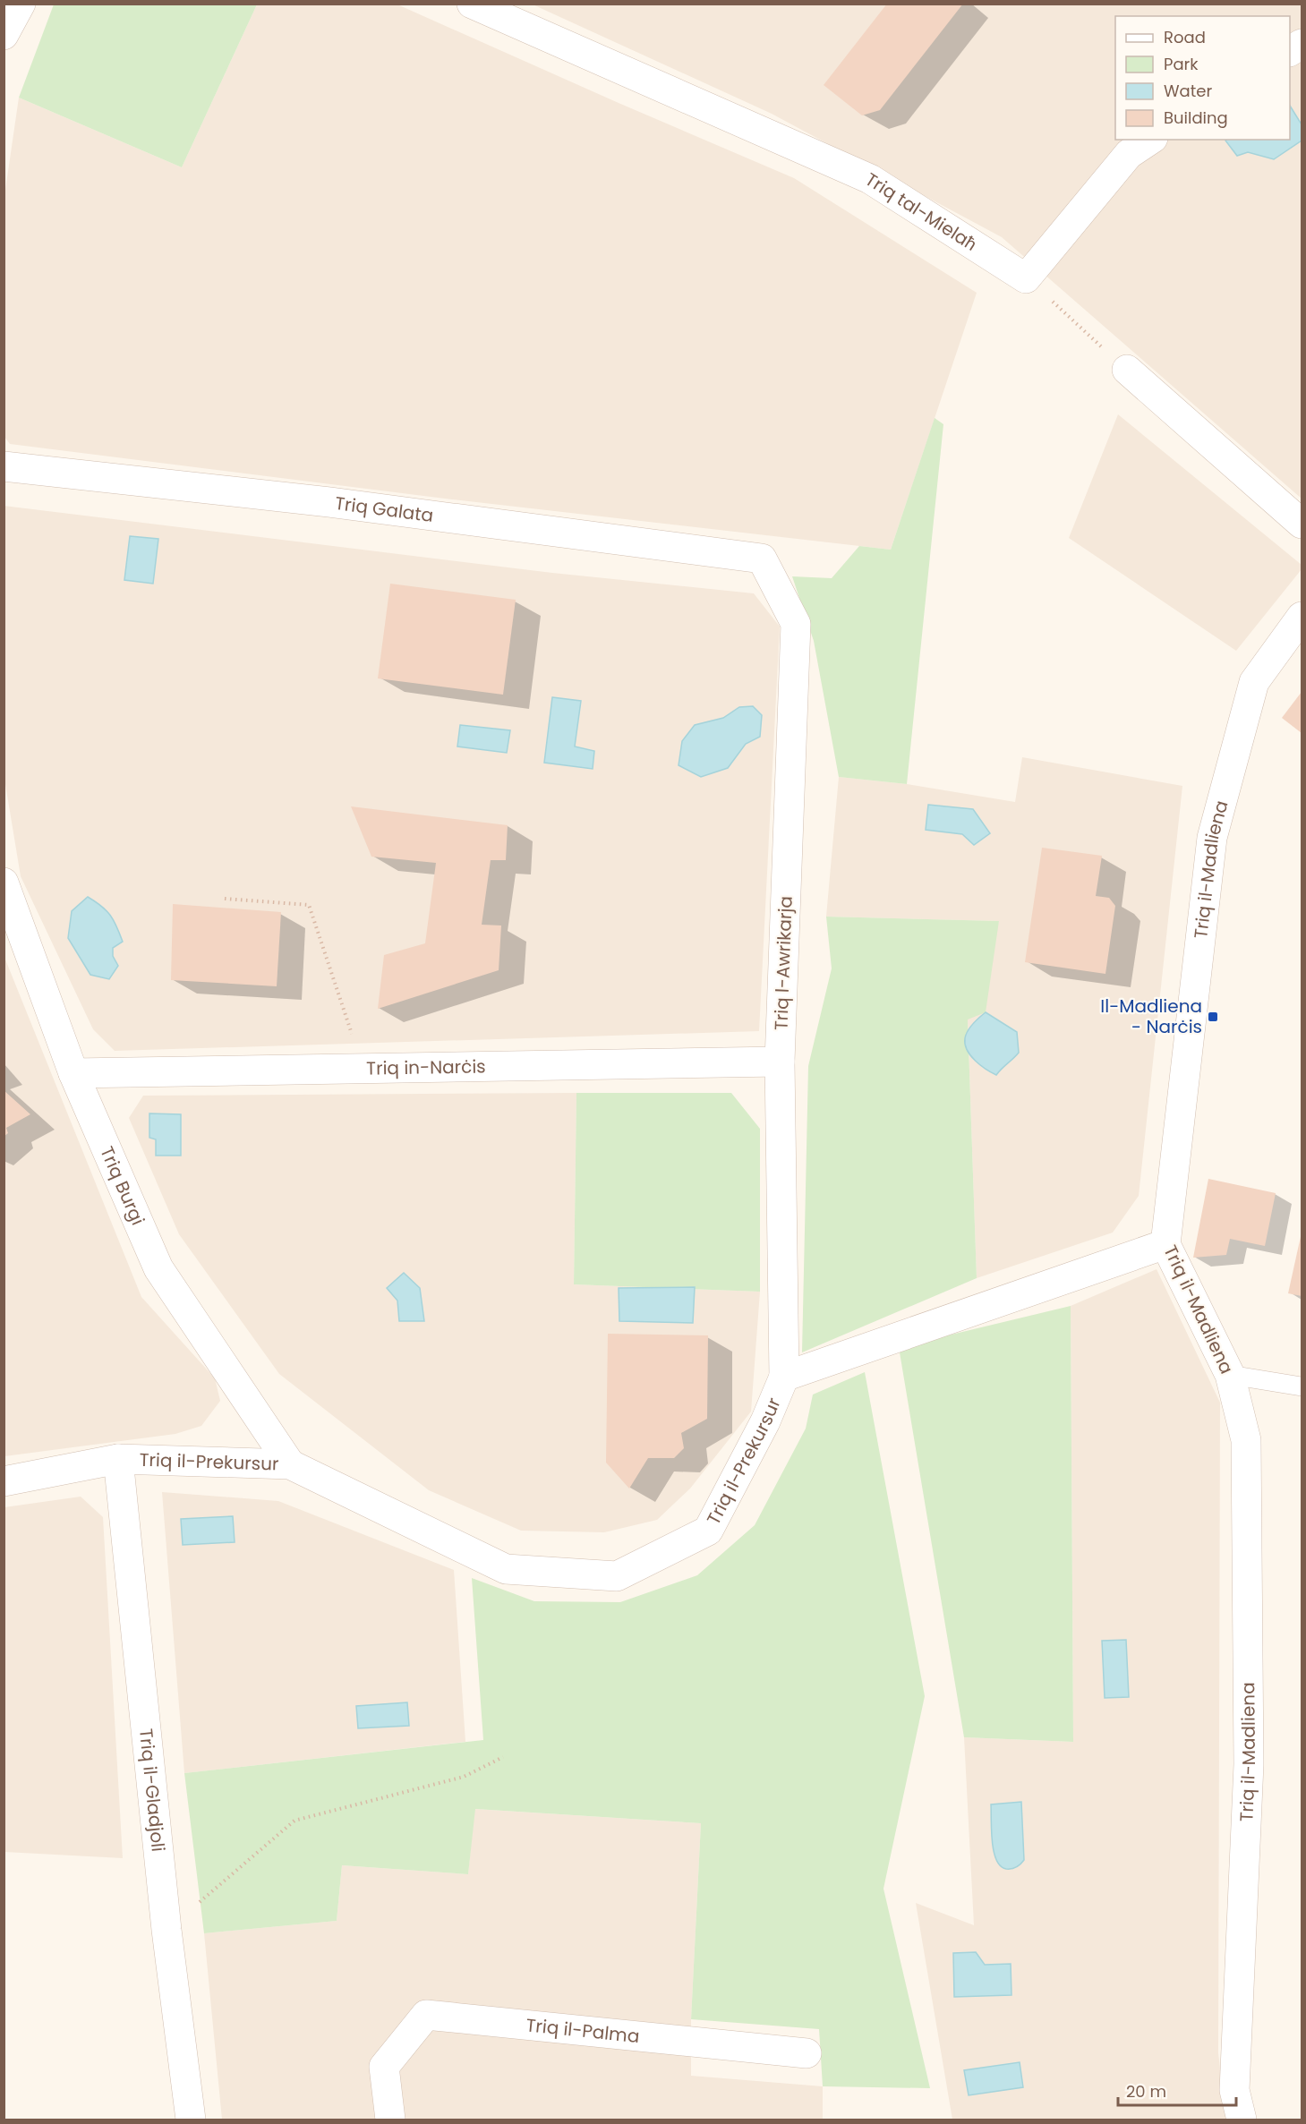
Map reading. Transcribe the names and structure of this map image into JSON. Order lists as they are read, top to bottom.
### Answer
{
  "streets": {
    "street": [
      "Triq tal-Mielaħ",
      "Triq Galata",
      "Triq il-Madliena",
      "Triq l-Awrikarja",
      "Triq in-Narċis",
      "Triq Burgi",
      "Triq il-Prekursur",
      "Triq il-Gladjoli",
      "Triq il-Palma"
    ]
  },
  "crossings": [
    ["Triq Galata", "Triq l-Awrikarja"],
    ["Triq il-Madliena", "Triq il-Prekursur"],
    ["Triq l-Awrikarja", "Triq in-Narċis"],
    ["Triq l-Awrikarja", "Triq il-Prekursur"],
    ["Triq in-Narċis", "Triq Burgi"],
    ["Triq Burgi", "Triq il-Prekursur"],
    ["Triq il-Prekursur", "Triq il-Gladjoli"]
  ],
  "places": {
    "transit": ["Il-Madliena - Narċis"]
  },
  "legend": [
    "Road",
    "Park",
    "Water",
    "Building"
  ],
  "scale_bar": "20 m"
}
